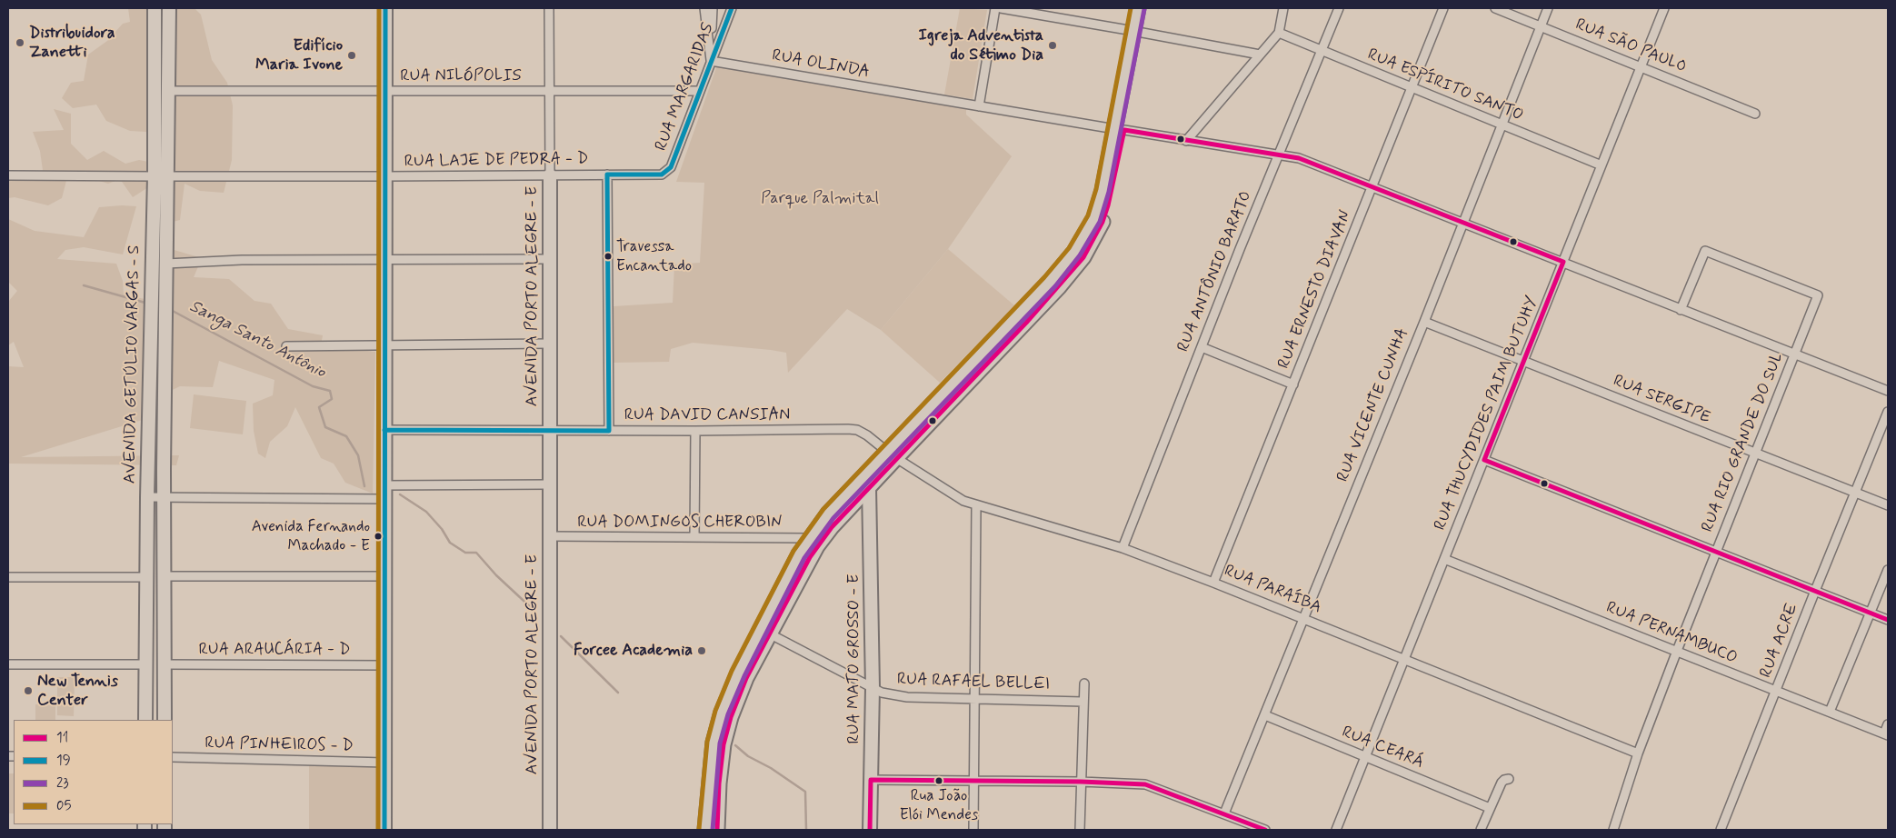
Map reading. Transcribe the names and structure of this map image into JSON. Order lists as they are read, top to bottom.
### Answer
{
  "streets": {
    "street": [
      "RUA SÃO PAULO",
      "RUA OLINDA",
      "RUA NILÓPOLIS",
      "RUA ESPÍRITO SANTO",
      "RUA MARGARIDAS",
      "RUA LAJE DE PEDRA - D",
      "RUA ANTÔNIO BARATO",
      "RUA ERNESTO DIAVAN",
      "AVENIDA PORTO ALEGRE - E",
      "AVENIDA GETÚLIO VARGAS - S",
      "RUA SERGIPE",
      "RUA VICENTE CUNHA",
      "RUA THUCYDIDES PAIM BUTUHY",
      "RUA DAVID CANSIAN",
      "RUA RIO GRANDE DO SUL",
      "RUA DOMINGOS CHEROBIN",
      "RUA PARAÍBA",
      "RUA PERNAMBUCO",
      "RUA ACRE",
      "RUA ARAUCÁRIA - D",
      "RUA MATO GROSSO - E",
      "RUA RAFAEL BELLEI",
      "RUA PINHEIROS - D",
      "RUA CEARÁ"
    ]
  },
  "crossings": [
    ["RUA SÃO PAULO", "RUA VICENTE CUNHA"],
    ["RUA SÃO PAULO", "RUA THUCYDIDES PAIM BUTUHY"],
    ["RUA OLINDA", "RUA MARGARIDAS"],
    ["RUA OLINDA", "RUA ANTÔNIO BARATO"],
    ["RUA OLINDA", "RUA ERNESTO DIAVAN"],
    ["RUA OLINDA", "RUA VICENTE CUNHA"],
    ["RUA OLINDA", "RUA THUCYDIDES PAIM BUTUHY"],
    ["RUA OLINDA", "RUA RIO GRANDE DO SUL"],
    ["RUA NILÓPOLIS", "RUA MARGARIDAS"],
    ["RUA NILÓPOLIS", "AVENIDA PORTO ALEGRE - E"],
    ["RUA NILÓPOLIS", "AVENIDA GETÚLIO VARGAS - S"],
    ["RUA ESPÍRITO SANTO", "RUA ANTÔNIO BARATO"],
    ["RUA ESPÍRITO SANTO", "RUA ERNESTO DIAVAN"],
    ["RUA ESPÍRITO SANTO", "RUA VICENTE CUNHA"],
    ["RUA ESPÍRITO SANTO", "RUA THUCYDIDES PAIM BUTUHY"],
    ["RUA MARGARIDAS", "RUA LAJE DE PEDRA - D"],
    ["RUA LAJE DE PEDRA - D", "AVENIDA PORTO ALEGRE - E"],
    ["RUA LAJE DE PEDRA - D", "AVENIDA GETÚLIO VARGAS - S"],
    ["RUA ANTÔNIO BARATO", "RUA PARAÍBA"],
    ["RUA ERNESTO DIAVAN", "RUA PARAÍBA"],
    ["AVENIDA PORTO ALEGRE - E", "RUA DAVID CANSIAN"],
    ["AVENIDA PORTO ALEGRE - E", "RUA DOMINGOS CHEROBIN"],
    ["AVENIDA GETÚLIO VARGAS - S", "RUA ARAUCÁRIA - D"],
    ["RUA SERGIPE", "RUA VICENTE CUNHA"],
    ["RUA SERGIPE", "RUA THUCYDIDES PAIM BUTUHY"],
    ["RUA SERGIPE", "RUA RIO GRANDE DO SUL"],
    ["RUA SERGIPE", "RUA ACRE"],
    ["RUA VICENTE CUNHA", "RUA PARAÍBA"],
    ["RUA VICENTE CUNHA", "RUA CEARÁ"],
    ["RUA THUCYDIDES PAIM BUTUHY", "RUA PARAÍBA"],
    ["RUA THUCYDIDES PAIM BUTUHY", "RUA PERNAMBUCO"],
    ["RUA THUCYDIDES PAIM BUTUHY", "RUA CEARÁ"],
    ["RUA DAVID CANSIAN", "RUA PARAÍBA"],
    ["RUA RIO GRANDE DO SUL", "RUA PARAÍBA"],
    ["RUA RIO GRANDE DO SUL", "RUA PERNAMBUCO"],
    ["RUA PERNAMBUCO", "RUA ACRE"],
    ["RUA MATO GROSSO - E", "RUA RAFAEL BELLEI"]
  ],
  "water": ["Sanga Santo Antônio"],
  "parks": ["Parque Palmital"],
  "places": [
    "Distribuidora Zanetti",
    "Igreja Adventista do Sétimo Dia",
    "Edifício Maria Ivone",
    "Travessa Encantado",
    "Avenida Fernando Machado - E",
    "Forcee Academia",
    "New Tennis Center",
    "Rua João Elói Mendes"
  ],
  "lines": [
    "transit line 19",
    "transit line 05",
    "transit line 23",
    "transit line 11"
  ],
  "legend": [
    "11",
    "19",
    "23",
    "05"
  ]
}
